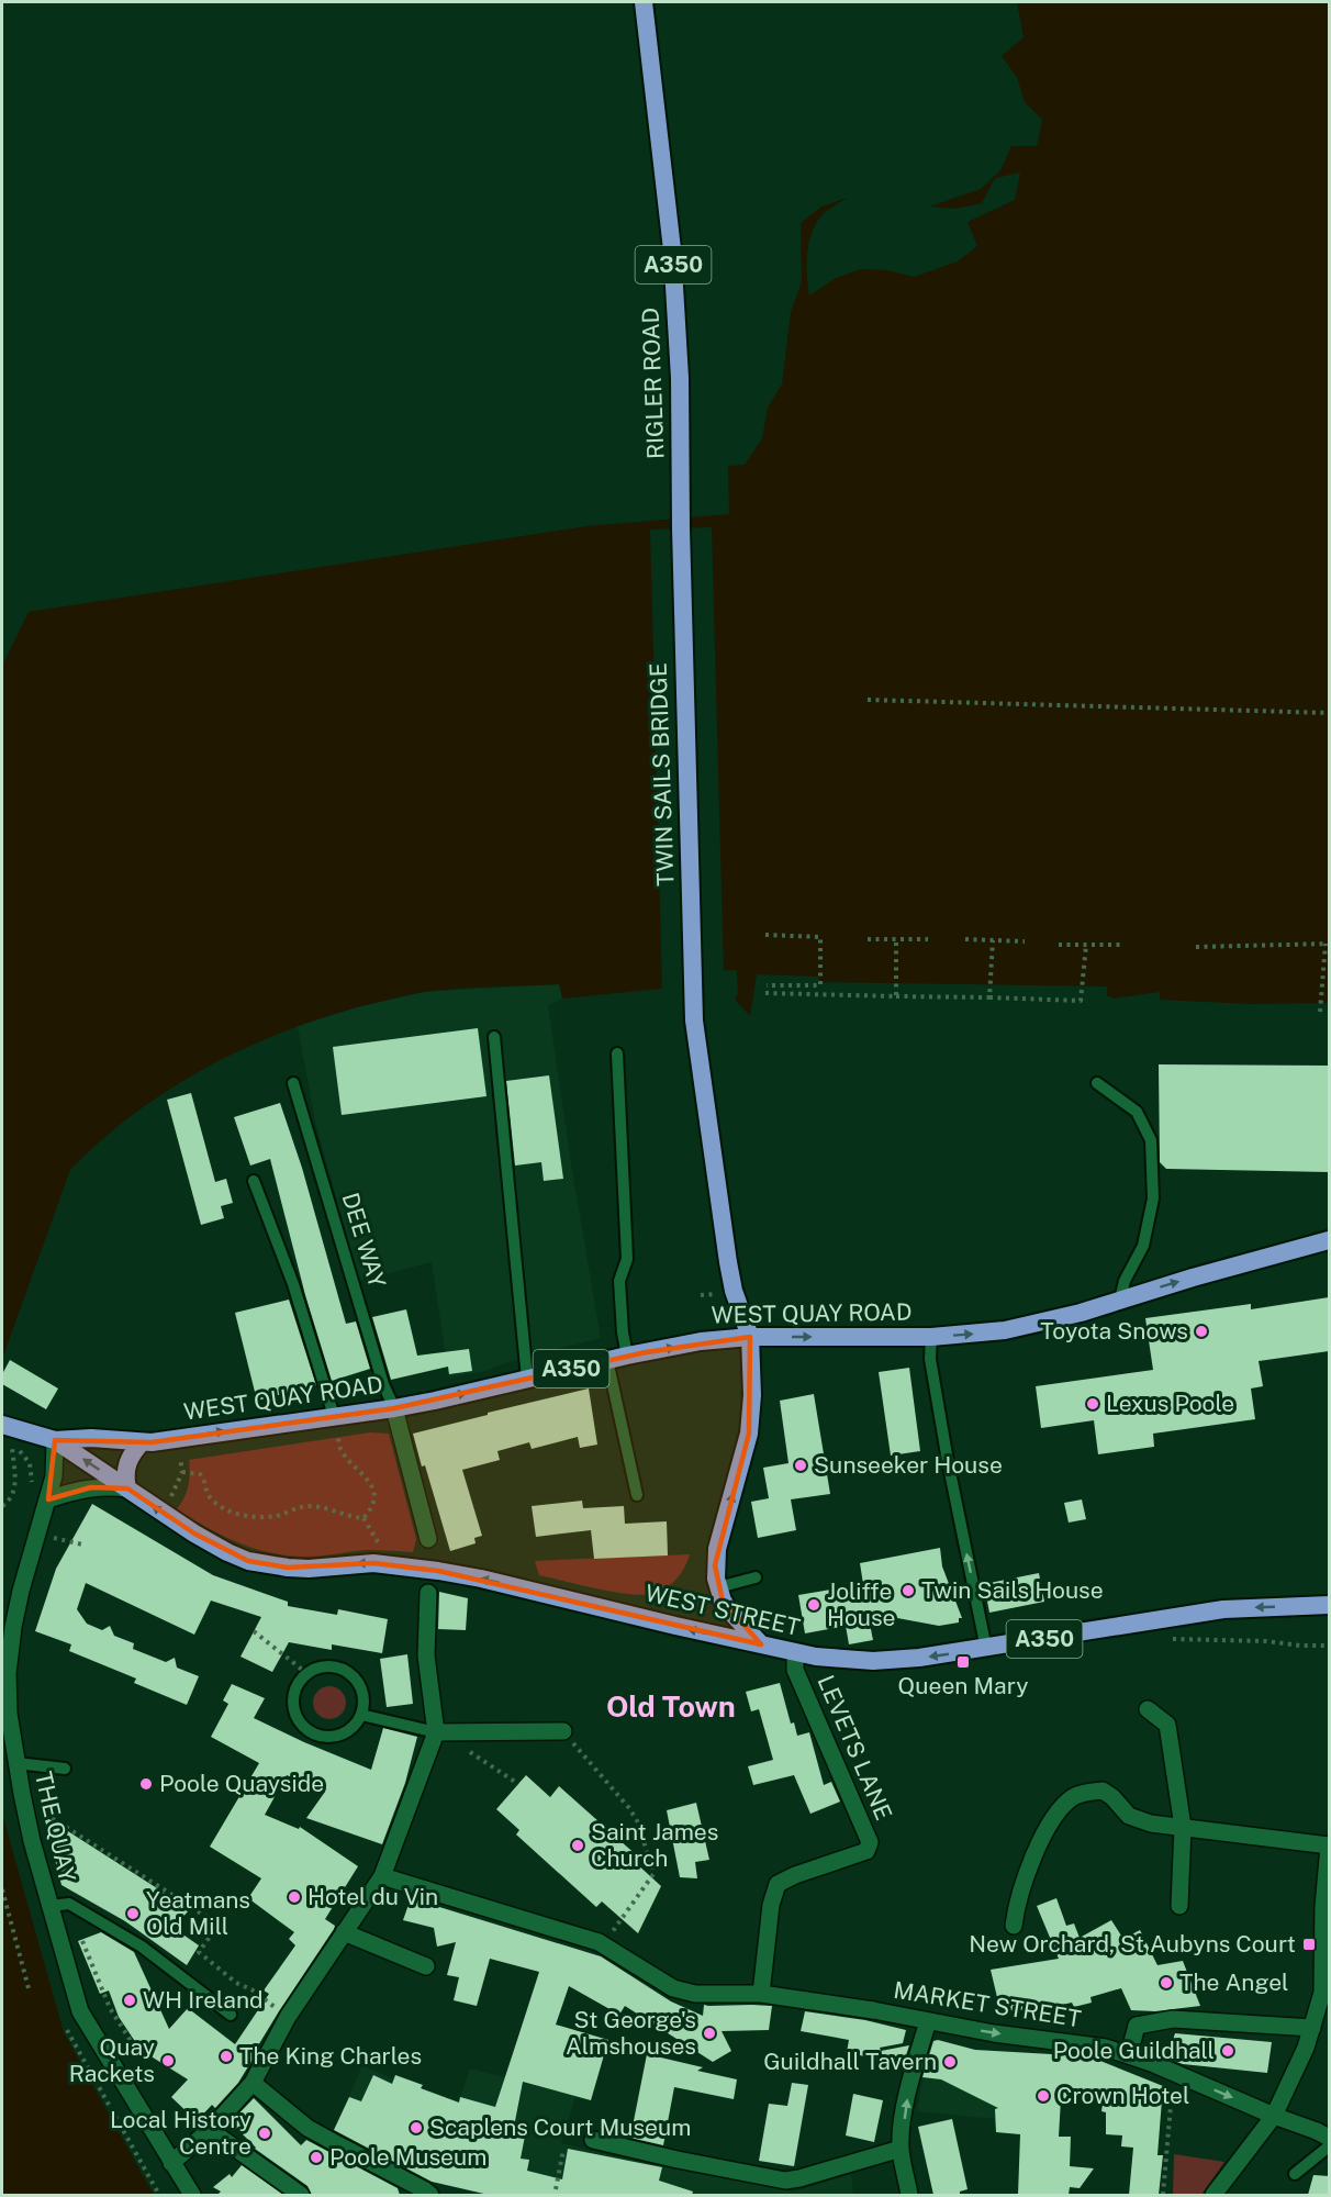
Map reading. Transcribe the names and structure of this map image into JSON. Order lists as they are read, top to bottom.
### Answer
{
  "streets": {
    "highway": [
      "A350",
      "RIGLER ROAD",
      "TWIN SAILS BRIDGE",
      "WEST QUAY ROAD",
      "WEST STREET"
    ],
    "street": ["LEVETS LANE", "THE QUAY", "MARKET STREET"],
    "lane": ["DEE WAY"]
  },
  "crossings": [
    ["A350", "TWIN SAILS BRIDGE"],
    ["A350", "WEST QUAY ROAD"],
    ["A350", "WEST STREET"],
    ["A350", "THE QUAY"],
    ["RIGLER ROAD", "TWIN SAILS BRIDGE"],
    ["TWIN SAILS BRIDGE", "WEST QUAY ROAD"],
    ["DEE WAY", "WEST QUAY ROAD"],
    ["WEST QUAY ROAD", "WEST STREET"],
    ["WEST QUAY ROAD", "THE QUAY"],
    ["WEST STREET", "LEVETS LANE"],
    ["WEST STREET", "THE QUAY"],
    ["LEVETS LANE", "MARKET STREET"]
  ],
  "one_way": ["WEST QUAY ROAD", "WEST STREET"],
  "districts": ["Old Town"],
  "places": {
    "other": [
      "Toyota Snows",
      "Lexus Poole",
      "Sunseeker House",
      "Twin Sails House",
      "Joliffe House",
      "Poole Quayside",
      "Saint James Church",
      "Hotel du Vin",
      "Yeatmans Old Mill",
      "The Angel",
      "WH Ireland",
      "St George's Almshouses",
      "Poole Guildhall",
      "The King Charles",
      "Quay Rackets",
      "Guildhall Tavern",
      "Crown Hotel",
      "Scaplens Court Museum",
      "Local History Centre",
      "Poole Museum"
    ],
    "transit": ["Queen Mary", "New Orchard, St Aubyns Court"]
  }
}
